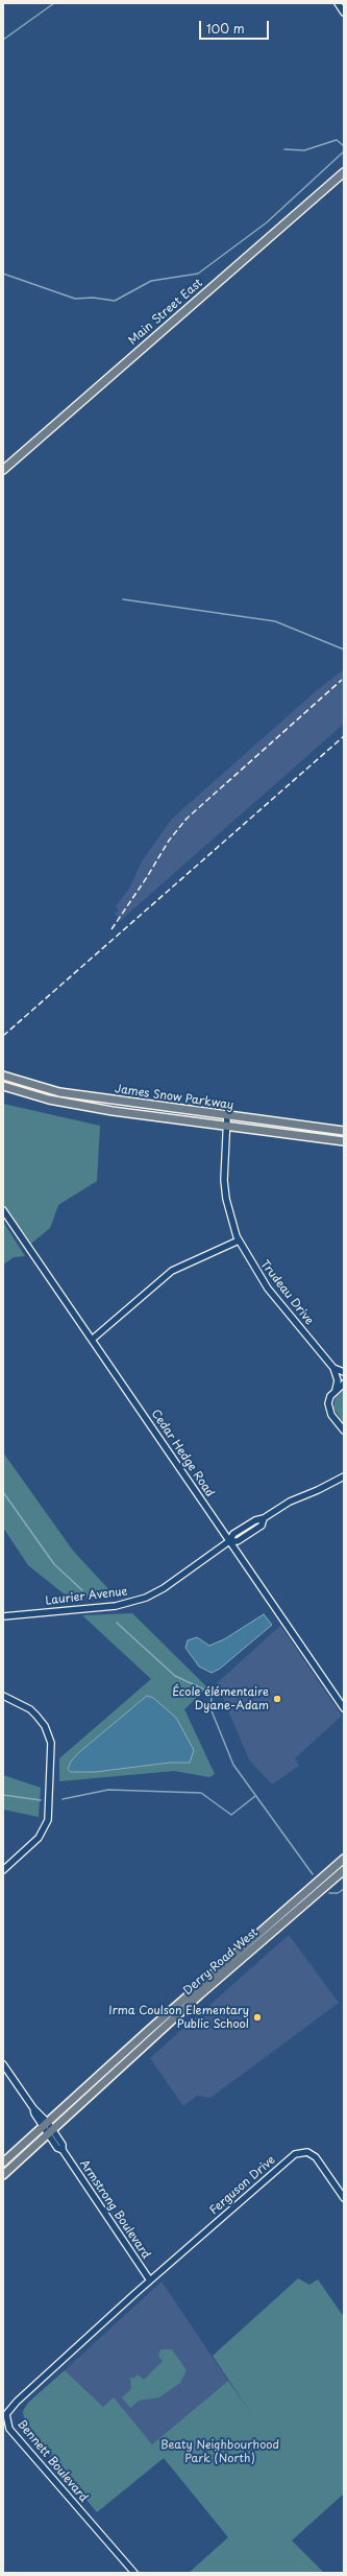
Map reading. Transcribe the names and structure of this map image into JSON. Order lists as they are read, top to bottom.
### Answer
{
  "streets": {
    "main road": ["Main Street East", "James Snow Parkway", "Derry Road West"],
    "street": [
      "Trudeau Drive",
      "Cedar Hedge Road",
      "Laurier Avenue",
      "Ferguson Drive",
      "Armstrong Boulevard",
      "Bennett Boulevard"
    ]
  },
  "crossings": [
    ["James Snow Parkway", "Trudeau Drive"],
    ["Cedar Hedge Road", "Laurier Avenue"],
    ["Derry Road West", "Armstrong Boulevard"],
    ["Ferguson Drive", "Armstrong Boulevard"],
    ["Ferguson Drive", "Bennett Boulevard"],
    ["Armstrong Boulevard", "Bennett Boulevard"]
  ],
  "parks": ["Beaty Neighbourhood Park (North)"],
  "places": ["École élémentaire Dyane-Adam", "Irma Coulson Elementary Public School"],
  "scale_bar": "100 m"
}
